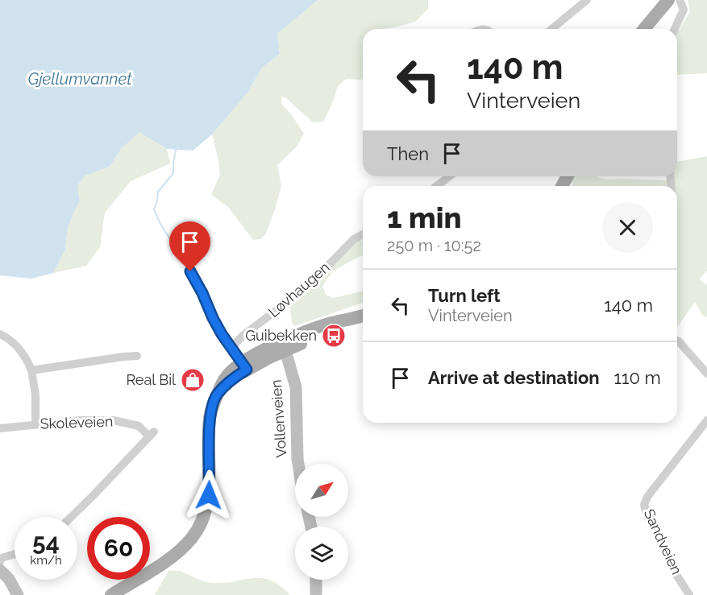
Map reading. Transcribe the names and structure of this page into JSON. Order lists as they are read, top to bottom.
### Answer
{
  "streets": {
    "main road": ["Vollenveien"],
    "street": ["Løvhaugen", "Skoleveien", "Sandveien"]
  },
  "water": ["Gjellumvannet"],
  "places": {
    "bus stop": ["Guibekken"],
    "shop": ["Real Bil"]
  },
  "north": "top right",
  "page": {
    "turn": ["140 m", "Vinterveien"],
    "then": "Then",
    "heading": ["1 min", "250 m · 10:52"],
    "list": [
      {
        "name": "Turn left",
        "note": "Vinterveien",
        "value": "140 m"
      },
      {
        "name": "Arrive at destination",
        "value": "110 m"
      }
    ],
    "speed": "54 km/h",
    "limit": "60"
  }
}
